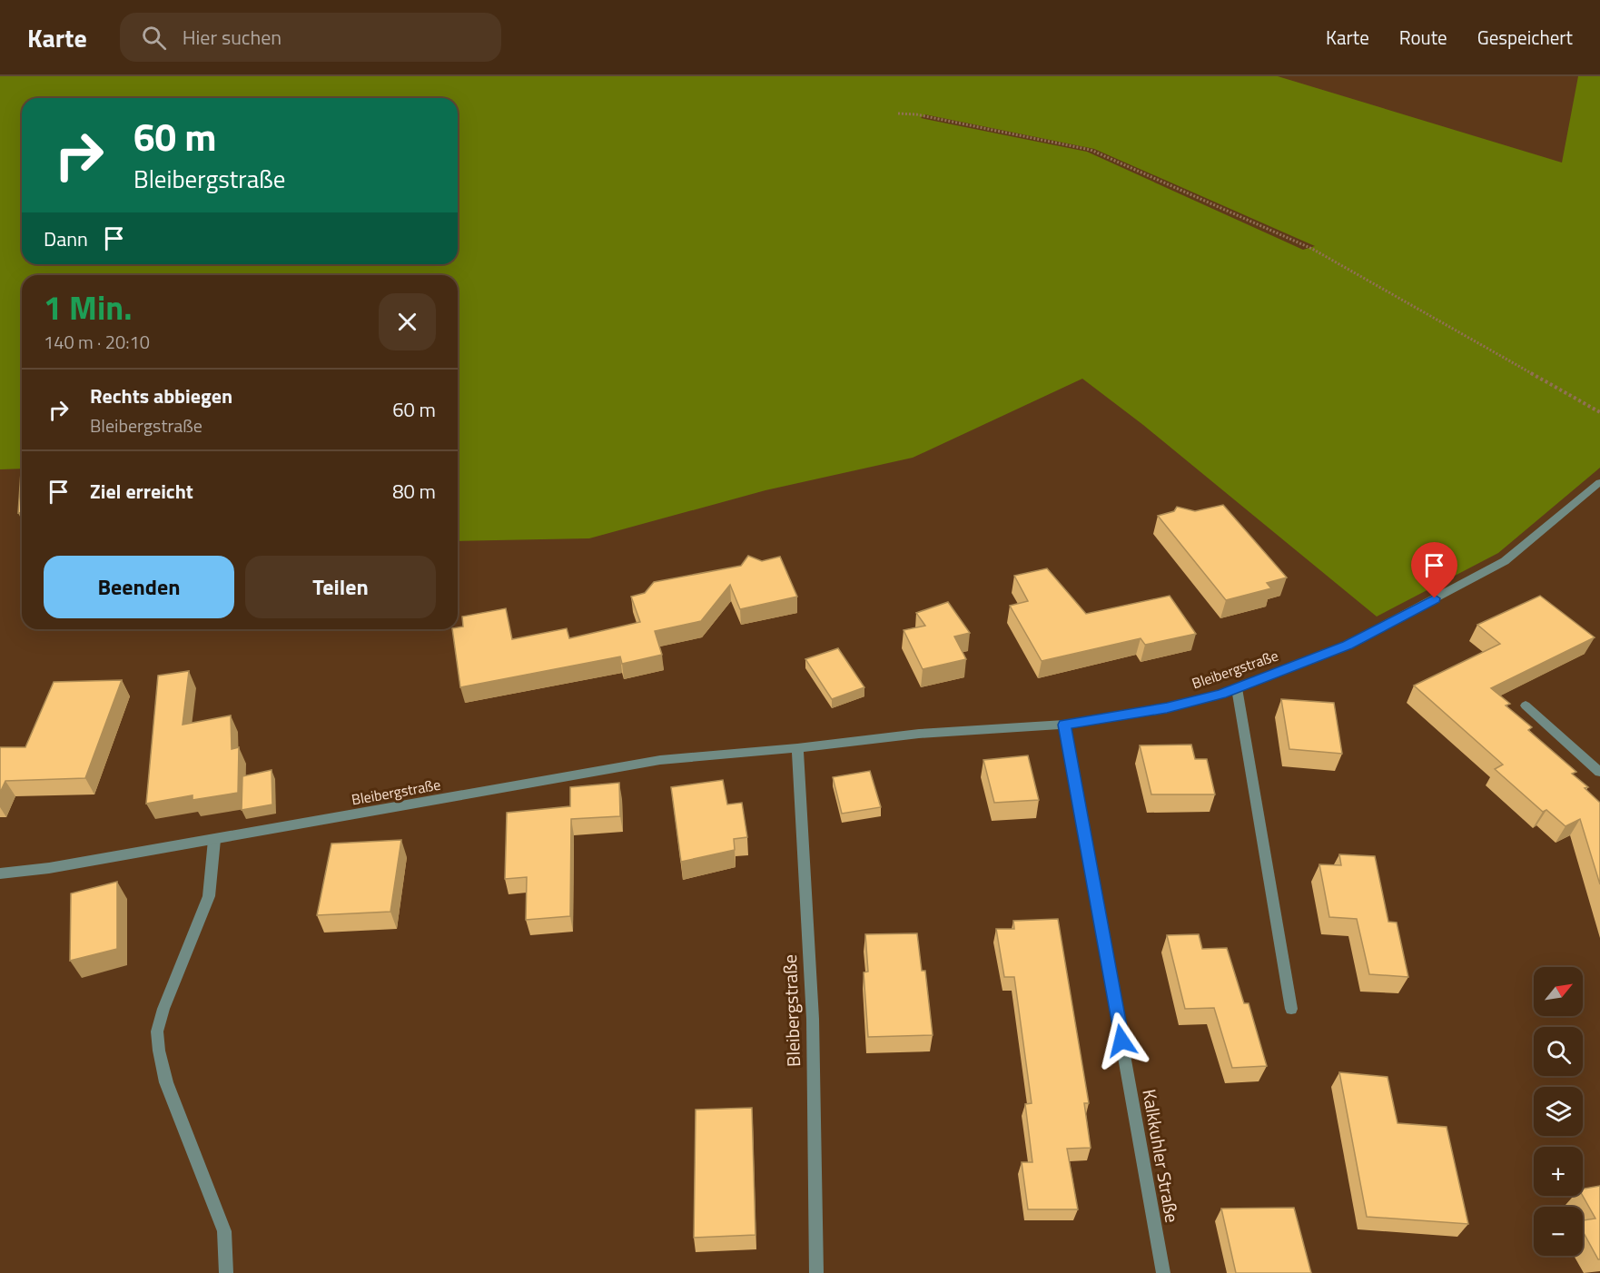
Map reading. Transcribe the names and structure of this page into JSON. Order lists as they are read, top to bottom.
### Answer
{
  "streets": {
    "street": ["Bleibergstraße", "Kalkkuhler Straße"]
  },
  "crossings": [
    ["Bleibergstraße", "Kalkkuhler Straße"]
  ],
  "north": "top right",
  "page": {
    "header": "Karte",
    "search": "Hier suchen",
    "nav": ["Karte", "Route", "Gespeichert"],
    "turn": ["60 m", "Bleibergstraße"],
    "then": "Dann",
    "heading": ["1 Min.", "140 m · 20:10"],
    "list": [
      {
        "name": "Rechts abbiegen",
        "note": "Bleibergstraße",
        "value": "60 m"
      },
      {
        "name": "Ziel erreicht",
        "value": "80 m"
      }
    ],
    "buttons": ["Beenden", "Teilen"],
    "map_buttons": ["+", "−"]
  }
}
